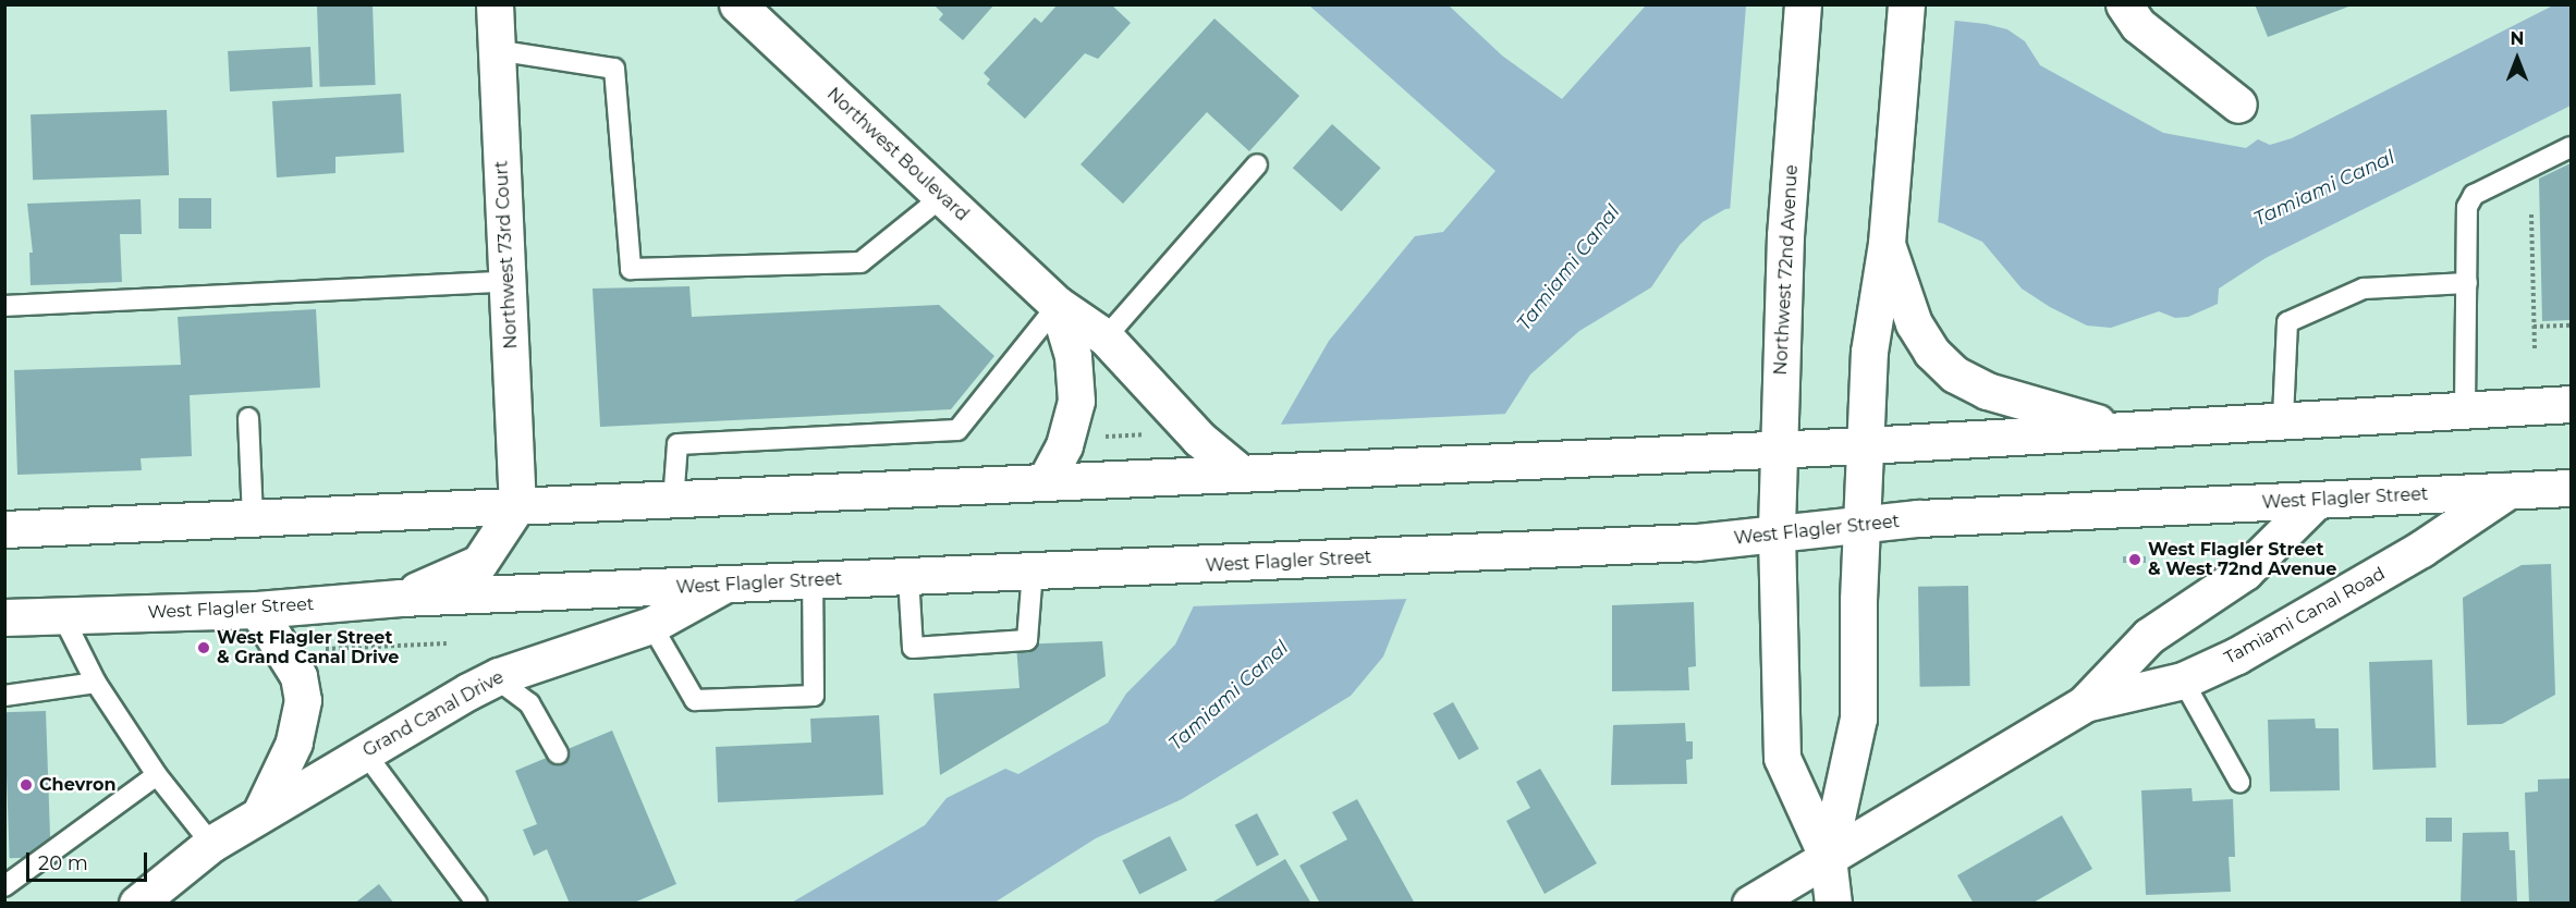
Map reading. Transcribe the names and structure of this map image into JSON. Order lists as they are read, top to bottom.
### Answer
{
  "streets": {
    "main road": [
      "Northwest Boulevard",
      "Northwest 73rd Court",
      "Northwest 72nd Avenue",
      "West Flagler Street",
      "Tamiami Canal Road",
      "Grand Canal Drive"
    ]
  },
  "crossings": [
    ["Northwest 72nd Avenue", "West Flagler Street"],
    ["Northwest 72nd Avenue", "Tamiami Canal Road"],
    ["West Flagler Street", "Tamiami Canal Road"],
    ["West Flagler Street", "Grand Canal Drive"]
  ],
  "water": ["Tamiami Canal"],
  "places": ["West Flagler Street & West 72nd Avenue", "West Flagler Street & Grand Canal Drive", "Chevron"],
  "scale_bar": "20 m",
  "north": "top"
}
